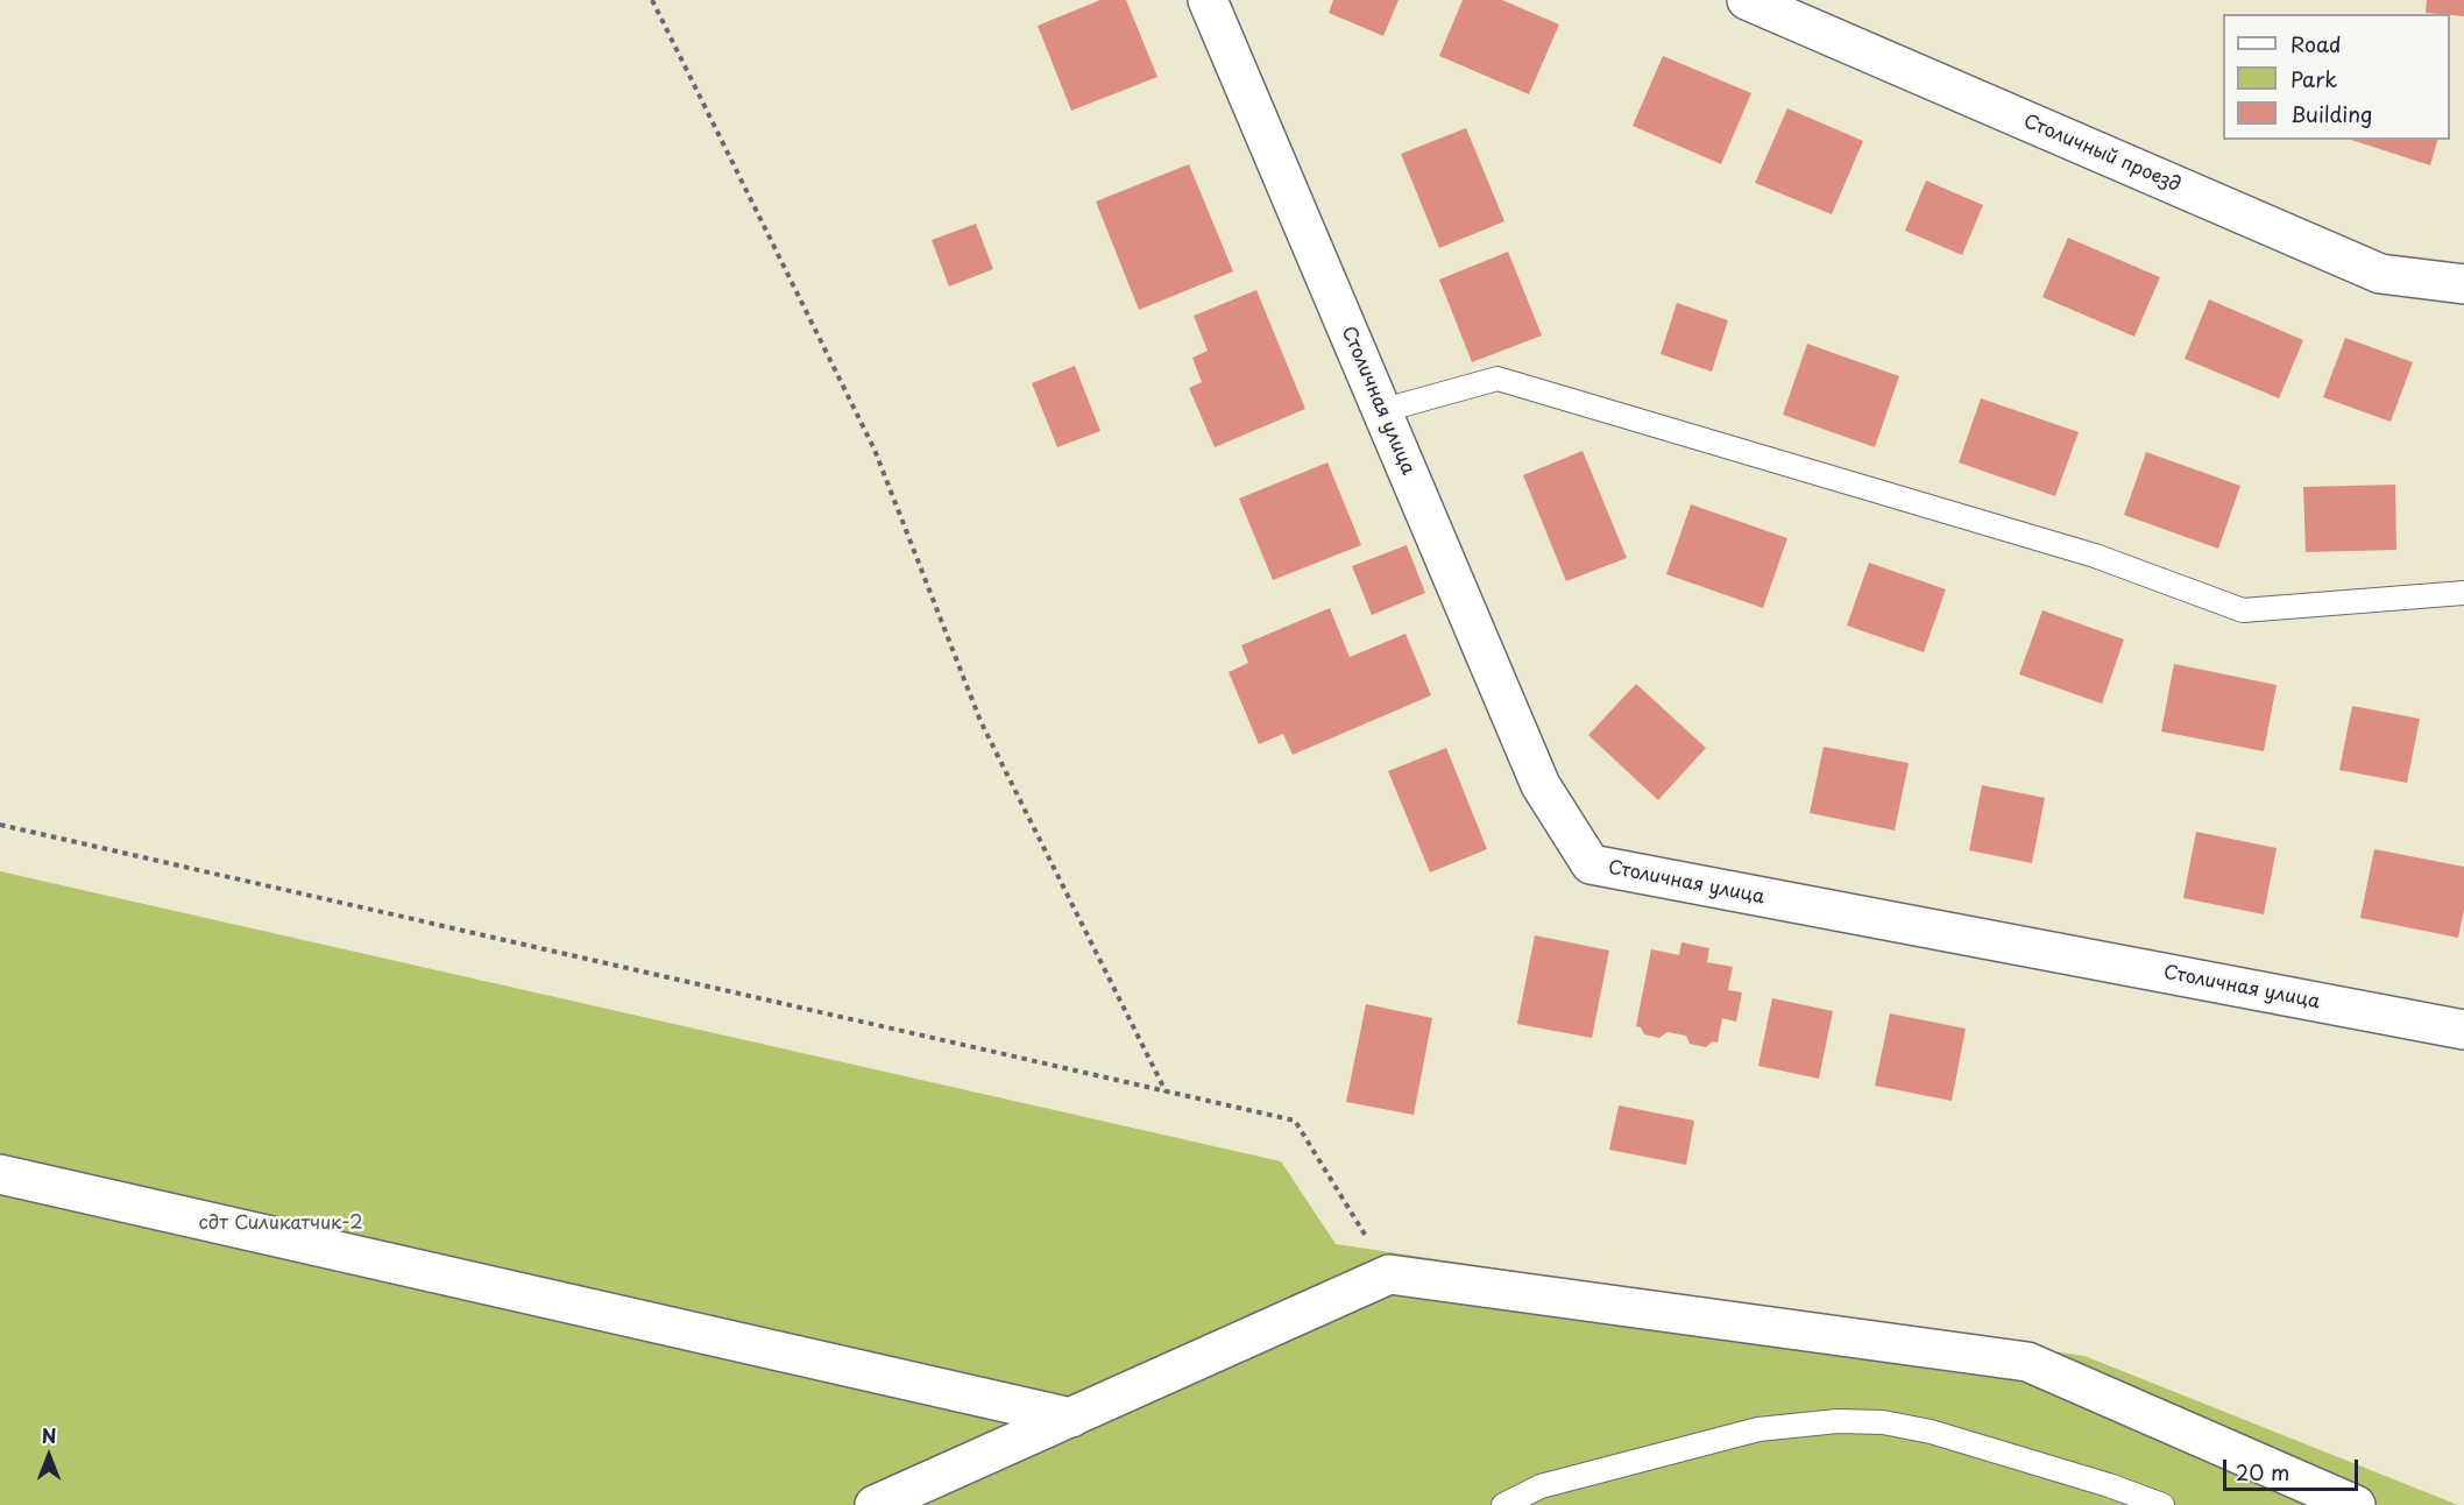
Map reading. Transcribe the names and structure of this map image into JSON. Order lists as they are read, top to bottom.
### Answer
{
  "streets": {
    "street": ["Столичный проезд", "Столичная улица"]
  },
  "parks": ["сдт Силикатчик-2"],
  "legend": ["Road", "Park", "Building"],
  "scale_bar": "20 m",
  "north": "top"
}
